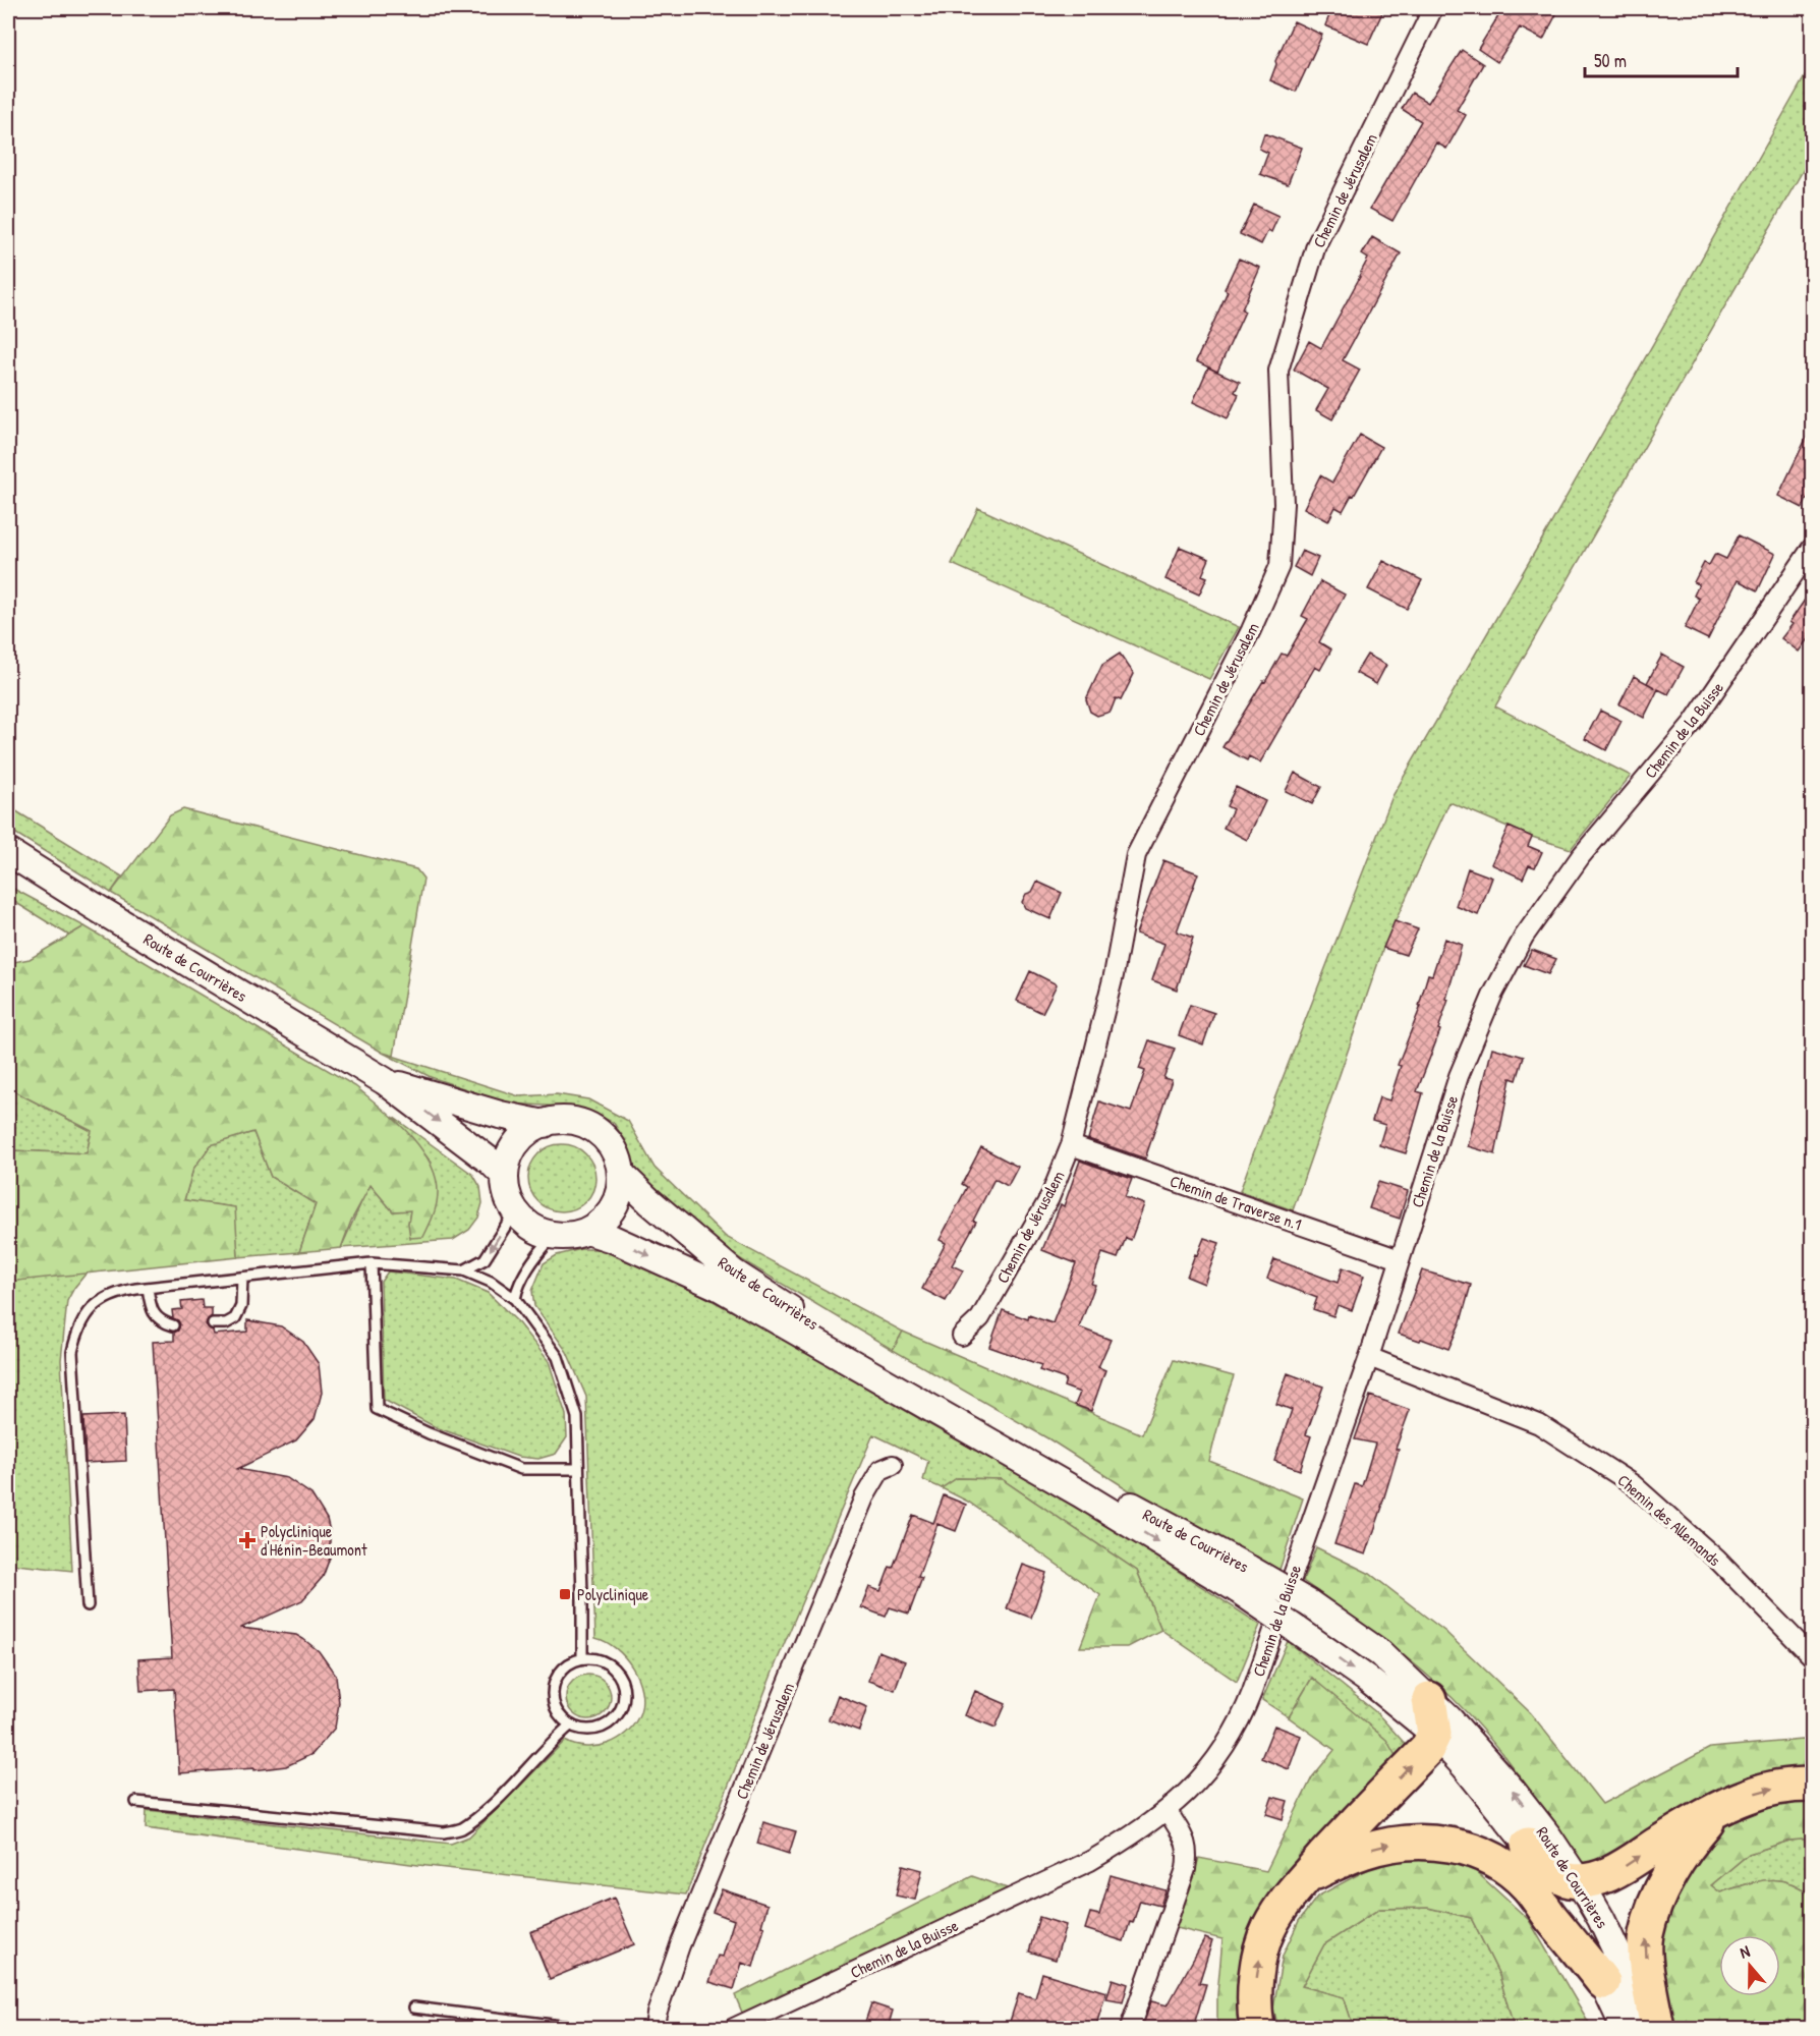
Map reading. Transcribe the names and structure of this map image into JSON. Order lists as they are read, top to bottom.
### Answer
{
  "streets": {
    "main road": ["Route de Courrières"],
    "street": [
      "Chemin de Jérusalem",
      "Chemin de la Buisse",
      "Chemin de Traverse n.1",
      "Chemin des Allemands"
    ]
  },
  "crossings": [
    ["Chemin de Jérusalem", "Chemin de Traverse n.1"],
    ["Chemin de la Buisse", "Chemin de Traverse n.1"],
    ["Chemin de la Buisse", "Chemin des Allemands"]
  ],
  "places": {
    "health": ["Polyclinique d'Hénin-Beaumont"],
    "transit": ["Polyclinique"]
  },
  "scale_bar": "50 m",
  "north": "top"
}
